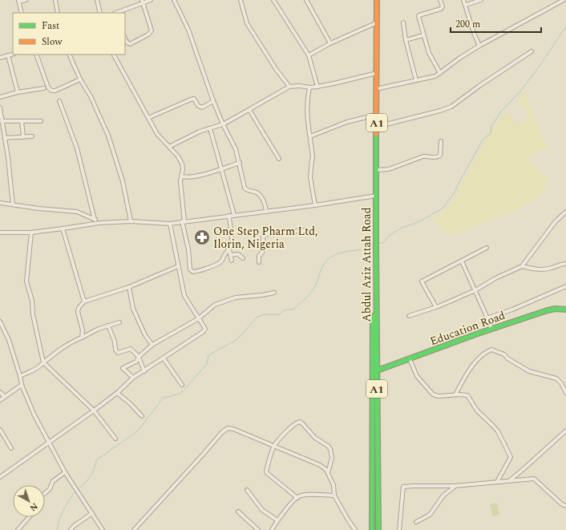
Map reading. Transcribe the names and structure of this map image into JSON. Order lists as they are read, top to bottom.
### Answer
{
  "streets": {
    "main road": ["A1", "Abdul Aziz Attah Road", "Education Road"]
  },
  "crossings": [
    ["Abdul Aziz Attah Road", "Education Road"]
  ],
  "places": {
    "pharmacy": ["One Step Pharm Ltd, Ilorin, Nigeria"]
  },
  "legend": ["Fast", "Slow"],
  "scale_bar": "200 m",
  "north": "bottom right"
}
